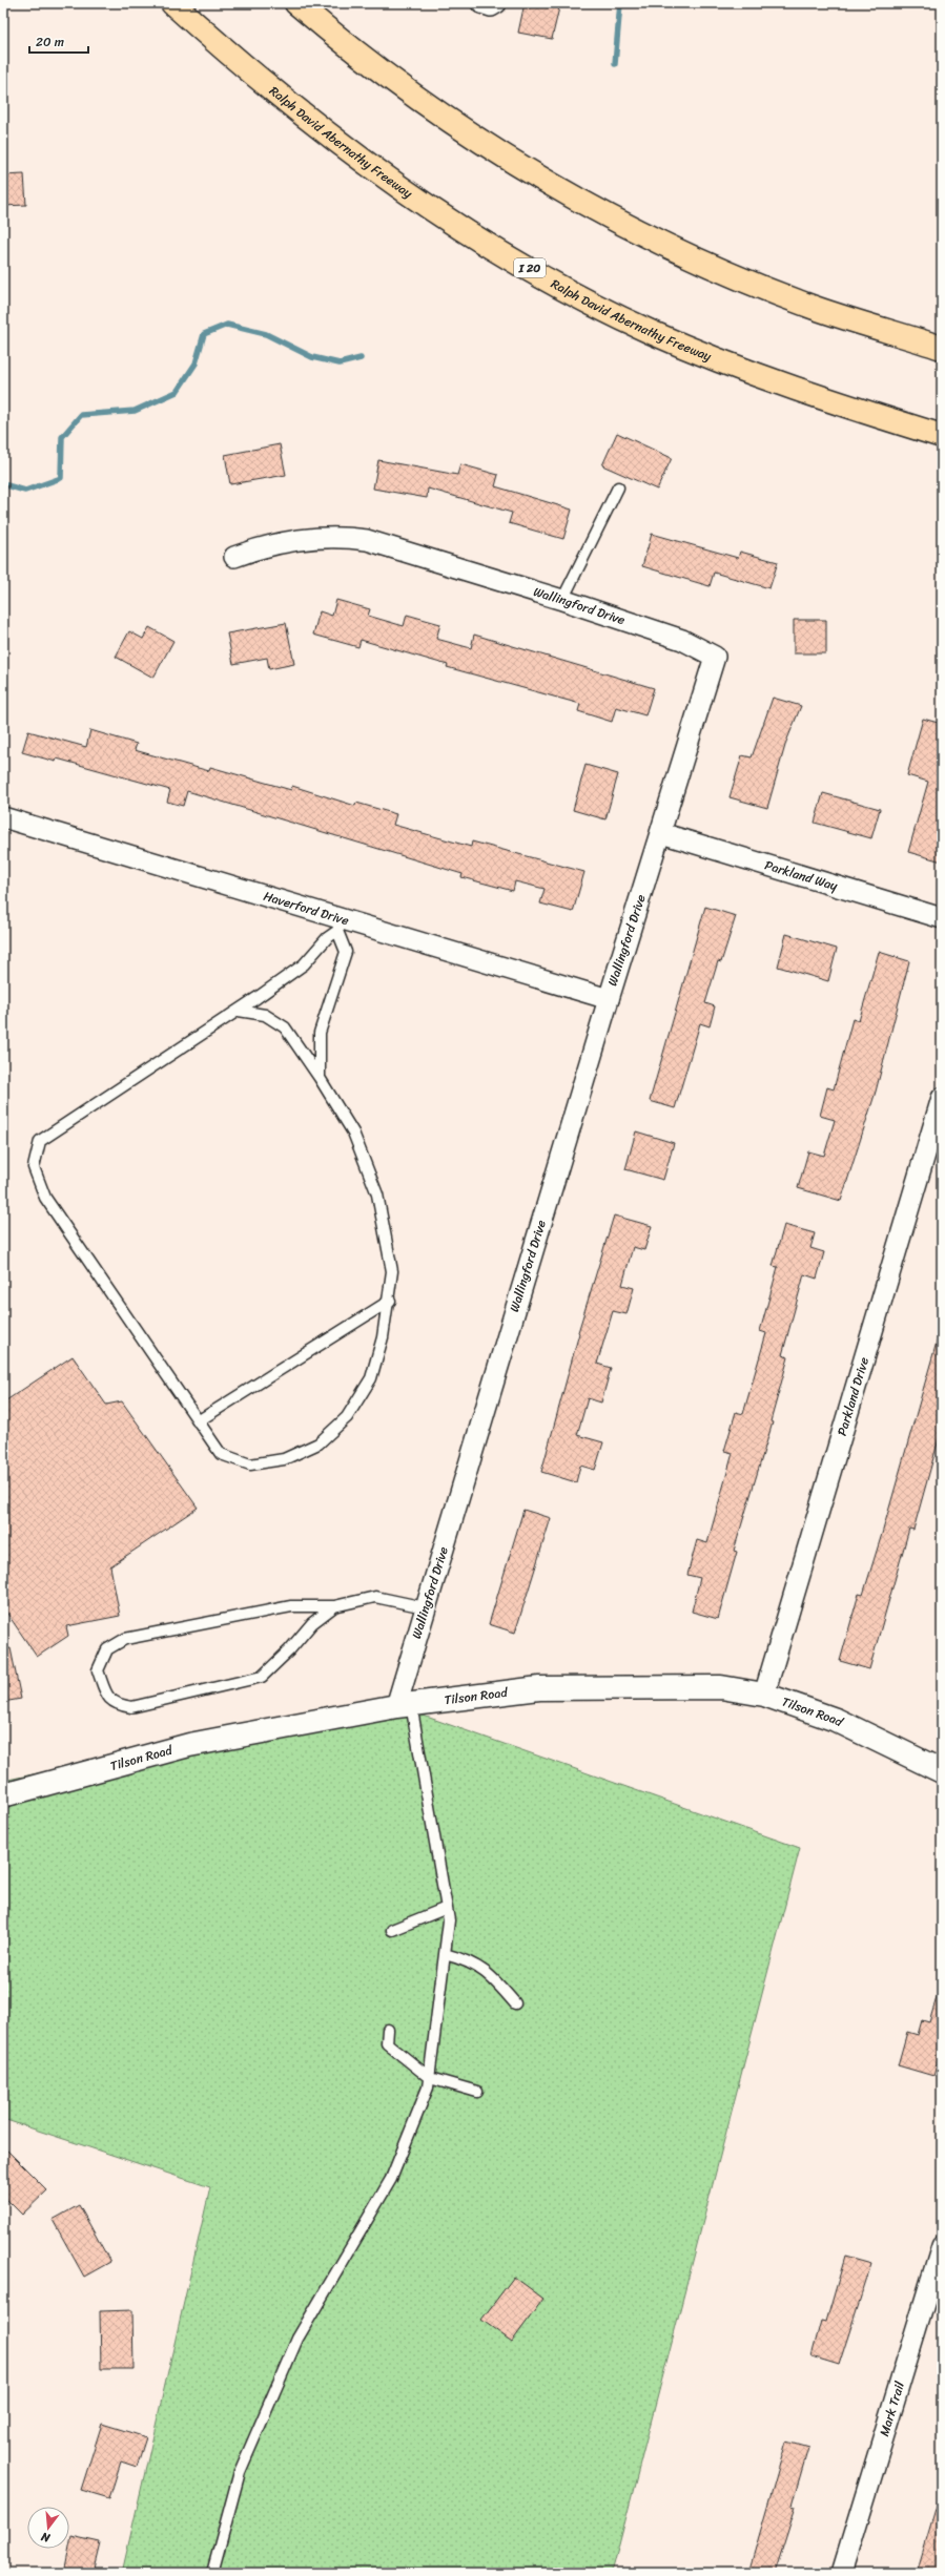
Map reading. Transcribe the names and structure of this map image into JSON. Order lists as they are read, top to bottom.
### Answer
{
  "streets": {
    "highway": ["Ralph David Abernathy Freeway", "I 20"],
    "street": [
      "Wallingford Drive",
      "Parkland Way",
      "Haverford Drive",
      "Parkland Drive",
      "Tilson Road",
      "Mark Trail"
    ]
  },
  "crossings": [
    ["Wallingford Drive", "Parkland Way"],
    ["Wallingford Drive", "Haverford Drive"],
    ["Wallingford Drive", "Tilson Road"],
    ["Parkland Drive", "Tilson Road"]
  ],
  "scale_bar": "20 m",
  "north": "bottom"
}
